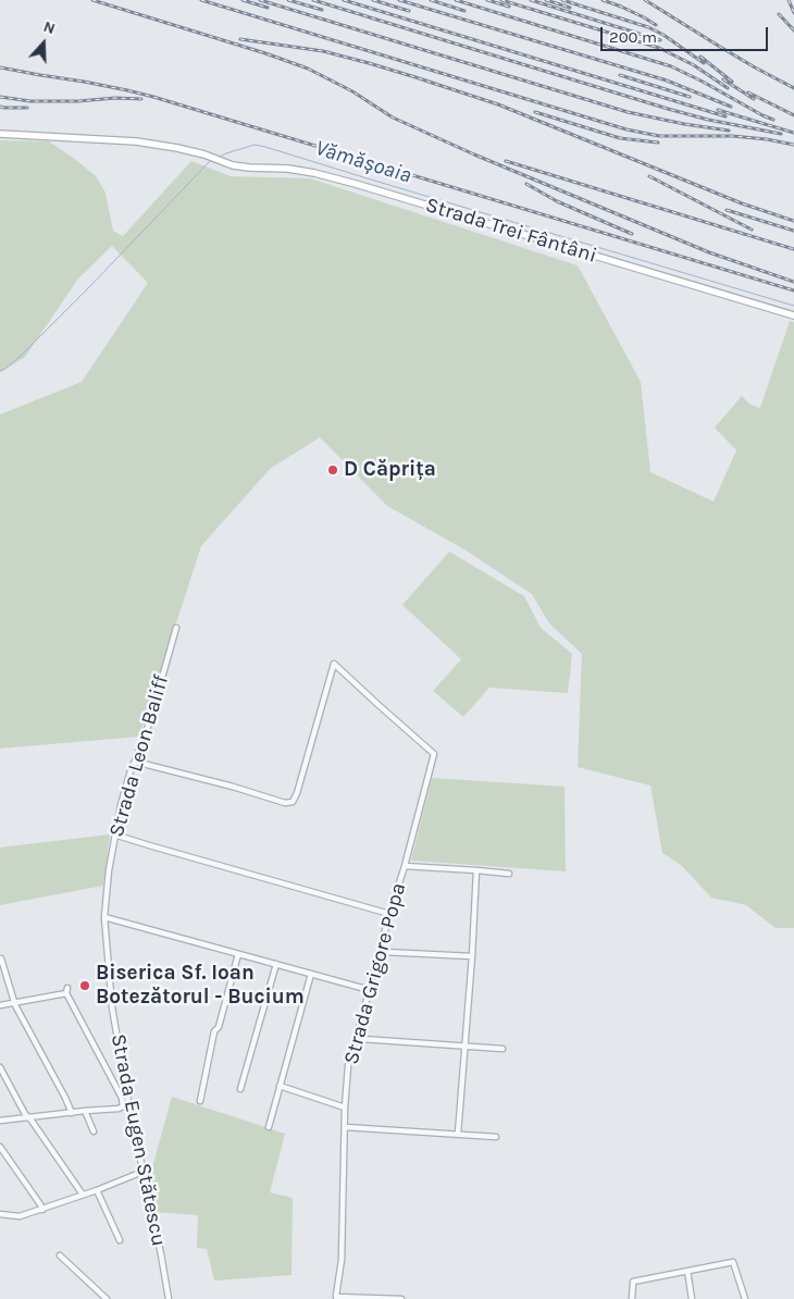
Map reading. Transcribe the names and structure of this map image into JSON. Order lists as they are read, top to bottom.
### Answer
{
  "streets": {
    "main road": ["Strada Trei Fântâni"],
    "street": ["Strada Leon Baliff", "Strada Grigore Popa", "Strada Eugen Stătescu"]
  },
  "crossings": [
    ["Strada Leon Baliff", "Strada Grigore Popa"],
    ["Strada Leon Baliff", "Strada Eugen Stătescu"]
  ],
  "water": ["Vămășoaia"],
  "places": ["D Căprița", "Biserica Sf. Ioan Botezătorul - Bucium"],
  "scale_bar": "200 m",
  "north": "top"
}
